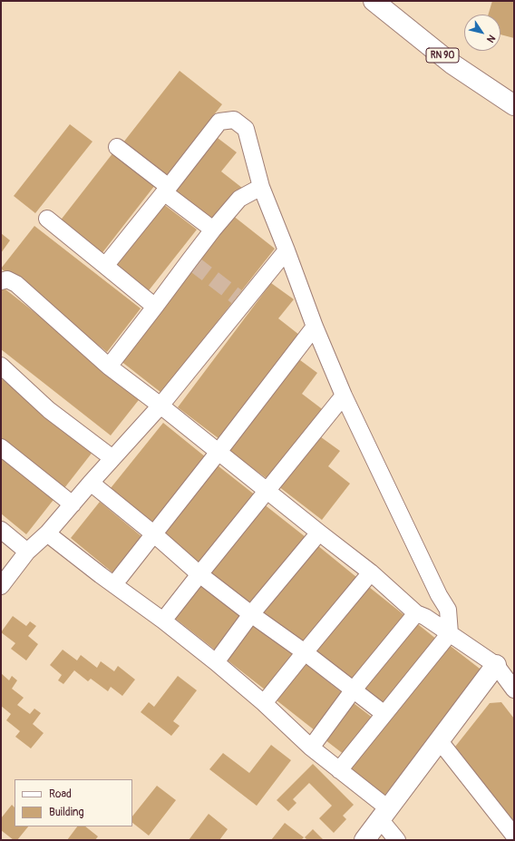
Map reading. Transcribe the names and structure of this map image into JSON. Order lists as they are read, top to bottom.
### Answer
{
  "streets": {
    "main road": ["RN 90"]
  },
  "legend": ["Road", "Building"],
  "north": "bottom right"
}
